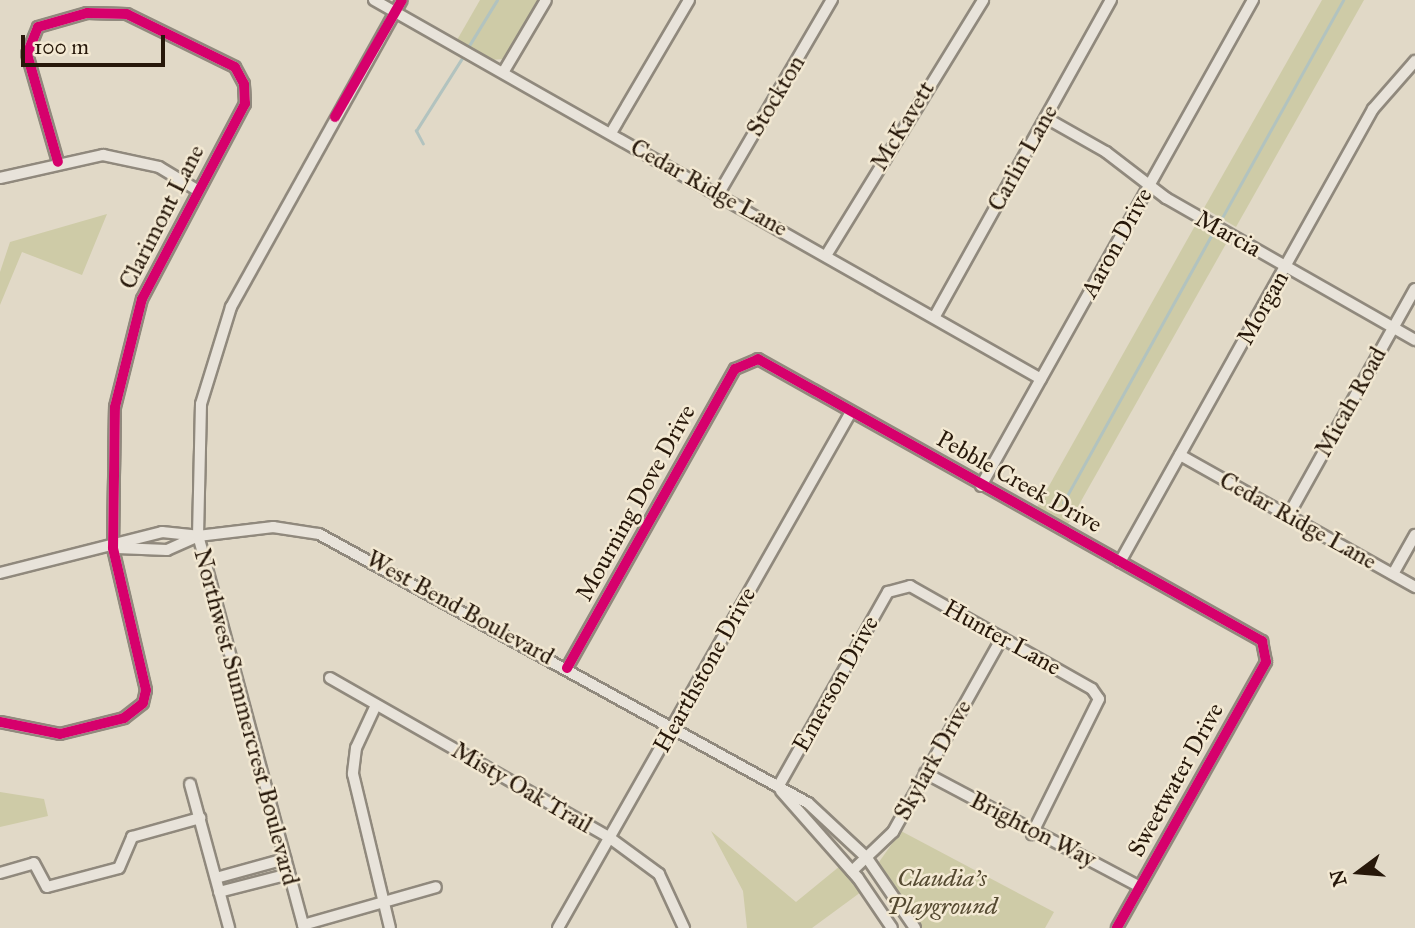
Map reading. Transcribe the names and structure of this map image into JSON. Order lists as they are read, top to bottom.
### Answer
{
  "streets": {
    "street": [
      "Stockton",
      "McKavett",
      "Carlin Lane",
      "Cedar Ridge Lane",
      "Clarimont Lane",
      "Marcia",
      "Aaron Drive",
      "Morgan",
      "Micah Road",
      "Pebble Creek Drive",
      "Mourning Dove Drive",
      "West Bend Boulevard",
      "Hunter Lane",
      "Hearthstone Drive",
      "Emerson Drive",
      "Northwest Summercrest Boulevard",
      "Skylark Drive",
      "Sweetwater Drive",
      "Misty Oak Trail",
      "Brighton Way"
    ]
  },
  "crossings": [
    ["Stockton", "Cedar Ridge Lane"],
    ["McKavett", "Cedar Ridge Lane"],
    ["Carlin Lane", "Cedar Ridge Lane"],
    ["Carlin Lane", "Marcia"],
    ["Cedar Ridge Lane", "Aaron Drive"],
    ["Cedar Ridge Lane", "Morgan"],
    ["Cedar Ridge Lane", "Micah Road"],
    ["Cedar Ridge Lane", "Northwest Summercrest Boulevard"],
    ["Clarimont Lane", "West Bend Boulevard"],
    ["Marcia", "Aaron Drive"],
    ["Marcia", "Morgan"],
    ["Marcia", "Micah Road"],
    ["Aaron Drive", "Pebble Creek Drive"],
    ["Morgan", "Pebble Creek Drive"],
    ["Pebble Creek Drive", "Mourning Dove Drive"],
    ["Pebble Creek Drive", "Hearthstone Drive"],
    ["Pebble Creek Drive", "Sweetwater Drive"],
    ["Mourning Dove Drive", "West Bend Boulevard"],
    ["West Bend Boulevard", "Hearthstone Drive"],
    ["West Bend Boulevard", "Emerson Drive"],
    ["West Bend Boulevard", "Northwest Summercrest Boulevard"],
    ["West Bend Boulevard", "Skylark Drive"],
    ["Hunter Lane", "Emerson Drive"],
    ["Hunter Lane", "Skylark Drive"],
    ["Hunter Lane", "Brighton Way"],
    ["Hearthstone Drive", "Misty Oak Trail"],
    ["Skylark Drive", "Brighton Way"],
    ["Sweetwater Drive", "Brighton Way"]
  ],
  "parks": ["Claudia's Playground"],
  "scale_bar": "100 m",
  "north": "left"
}
